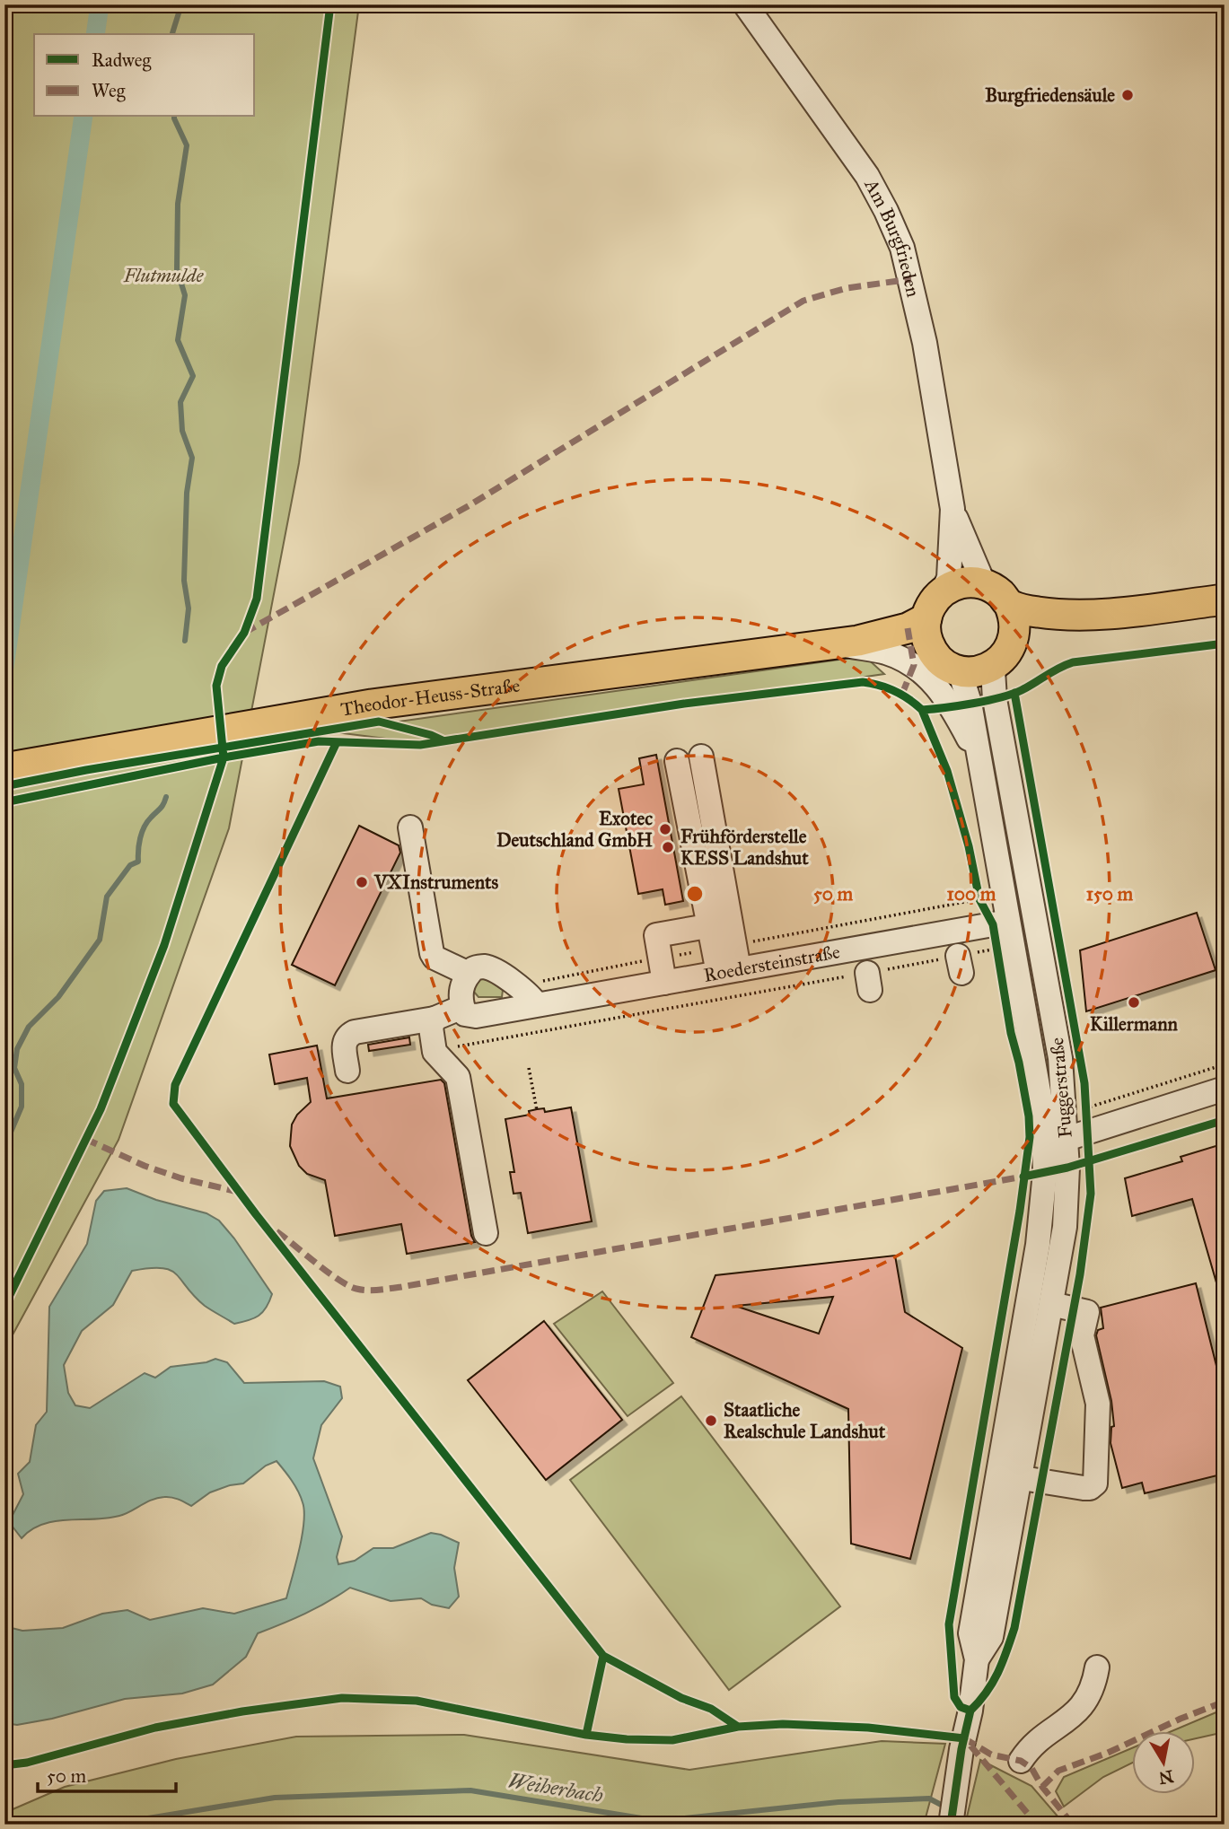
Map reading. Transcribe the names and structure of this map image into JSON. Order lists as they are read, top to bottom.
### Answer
{
  "streets": {
    "main road": ["Theodor-Heuss-Straße"],
    "street": ["Am Burgfrieden", "Roedersteinstraße", "Fuggerstraße"]
  },
  "crossings": [
    ["Am Burgfrieden", "Theodor-Heuss-Straße"],
    ["Am Burgfrieden", "Fuggerstraße"],
    ["Theodor-Heuss-Straße", "Fuggerstraße"],
    ["Roedersteinstraße", "Fuggerstraße"]
  ],
  "water": ["Weiherbach"],
  "parks": ["Flutmulde"],
  "places": [
    "Burgfriedensäule",
    "Exotec Deutschland GmbH",
    "Frühförderstelle KESS Landshut",
    "VXInstruments",
    "Killermann",
    "Staatliche Realschule Landshut"
  ],
  "legend": ["Radweg", "Weg"],
  "scale_bar": "50 m",
  "north": "bottom",
  "rings": ["50 m", "100 m", "150 m"]
}
